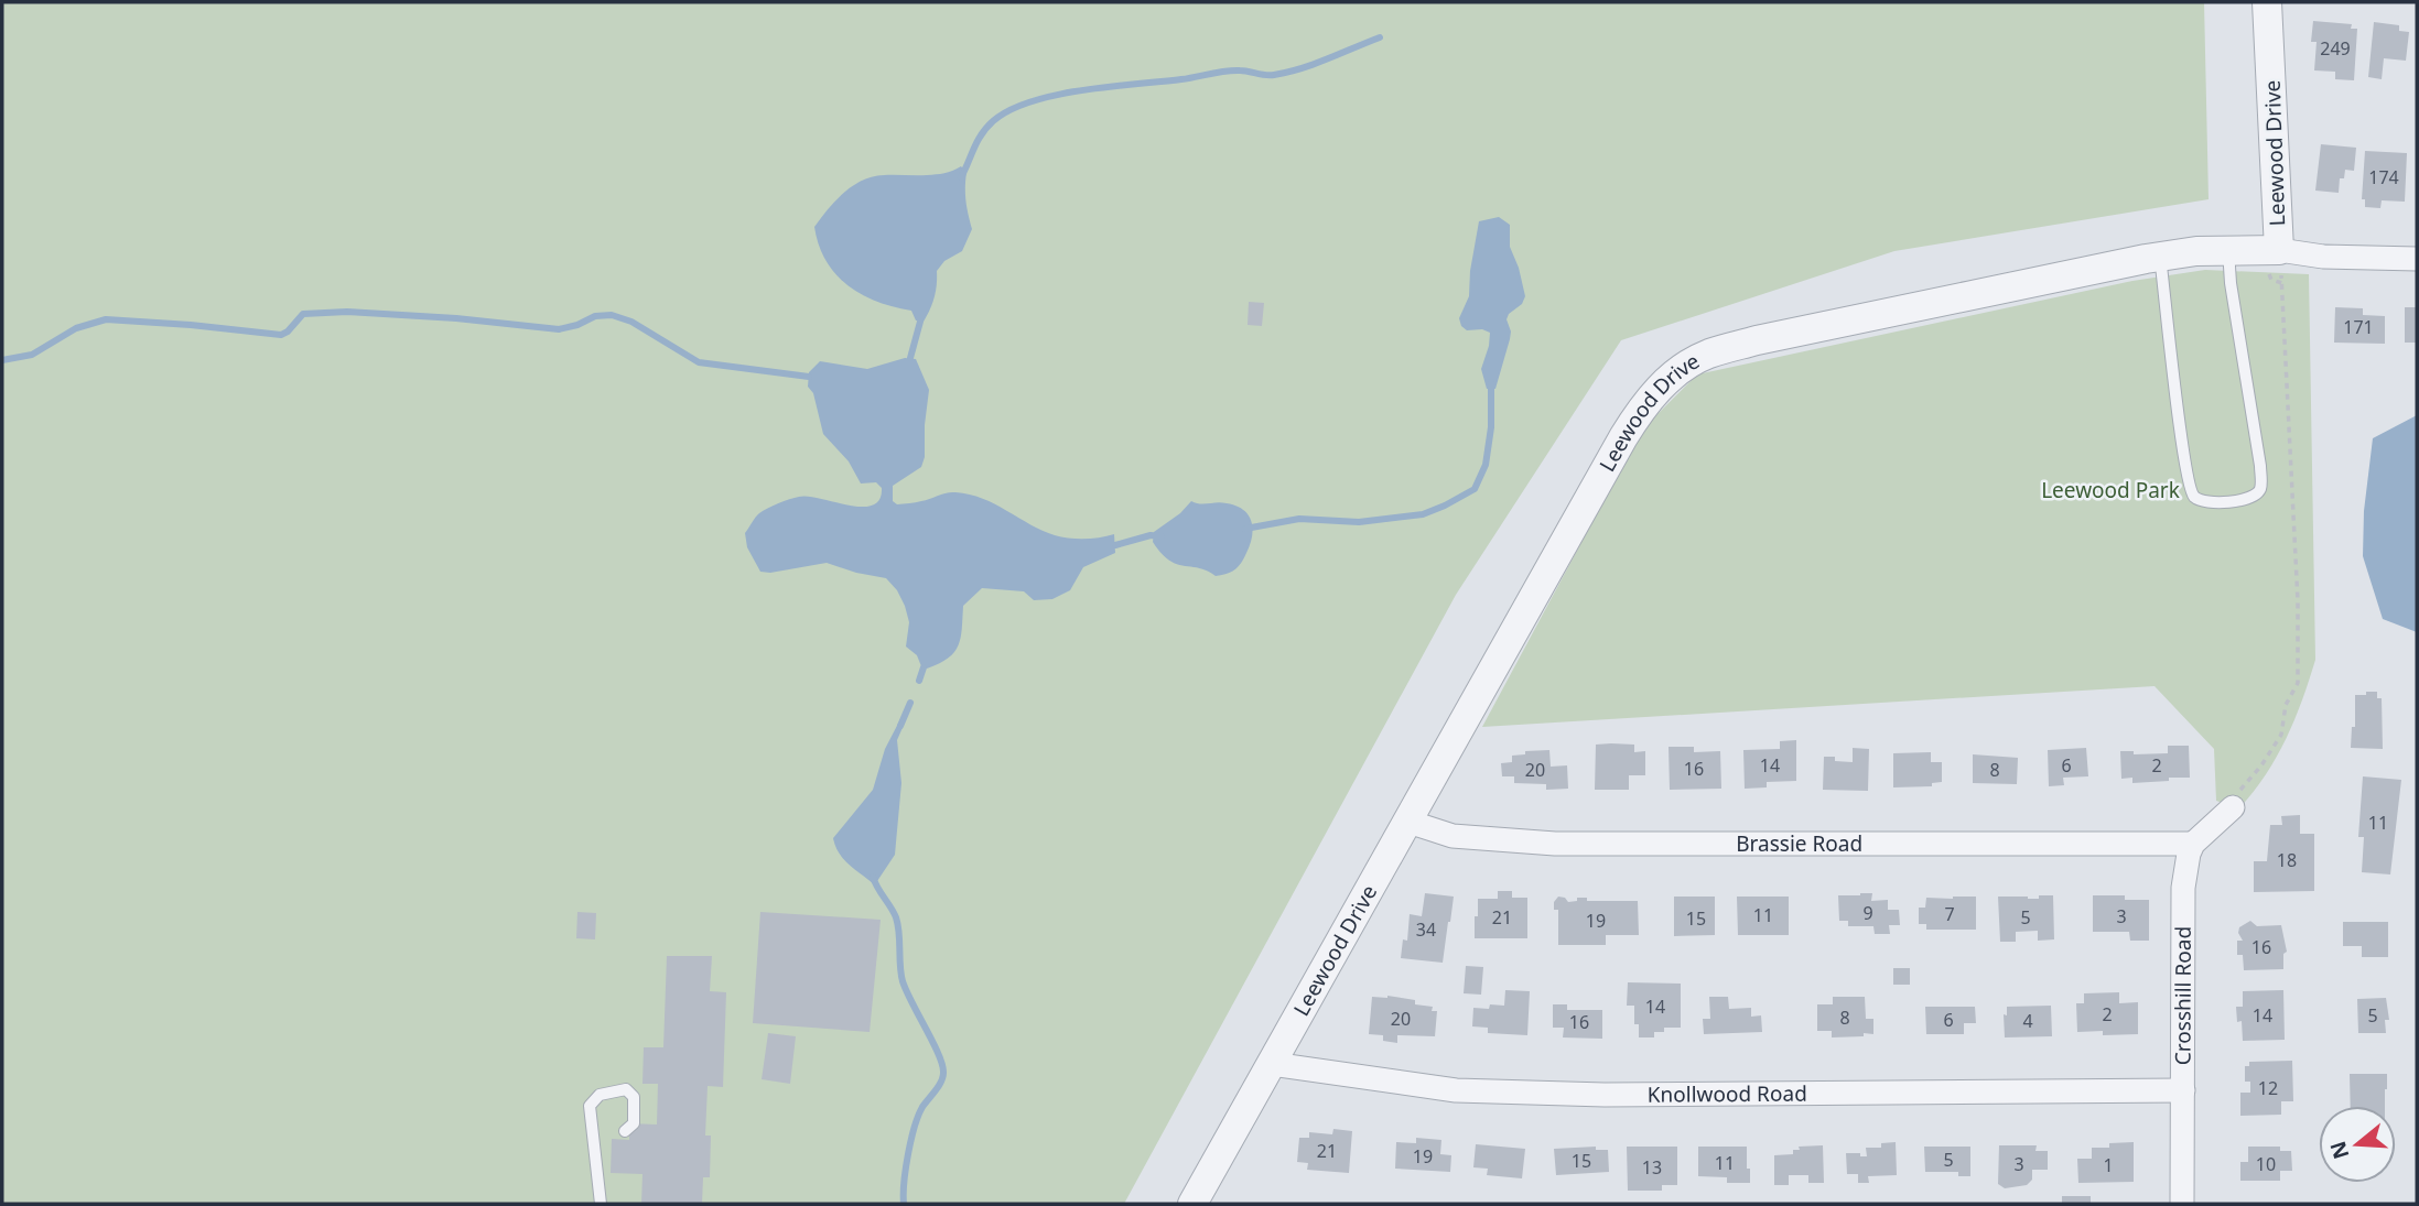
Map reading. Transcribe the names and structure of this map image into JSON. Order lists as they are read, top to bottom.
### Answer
{
  "streets": {
    "street": [
      "Leewood Drive",
      "Brassie Road",
      "Crosshill Road",
      "Knollwood Road"
    ]
  },
  "crossings": [
    ["Leewood Drive", "Brassie Road"],
    ["Leewood Drive", "Knollwood Road"],
    ["Brassie Road", "Crosshill Road"],
    ["Crosshill Road", "Knollwood Road"]
  ],
  "parks": ["Leewood Park"],
  "house_numbers": [
    "249",
    "174",
    "171",
    "14",
    "6",
    "2",
    "16",
    "20",
    "8",
    "11",
    "18",
    "9",
    "7",
    "11",
    "3",
    "21",
    "5",
    "15",
    "19",
    "34",
    "16",
    "14",
    "2",
    "14",
    "5",
    "8",
    "20",
    "6",
    "4",
    "16",
    "12",
    "21",
    "19",
    "5",
    "15",
    "11",
    "3",
    "10",
    "1",
    "13"
  ],
  "north": "left"
}
